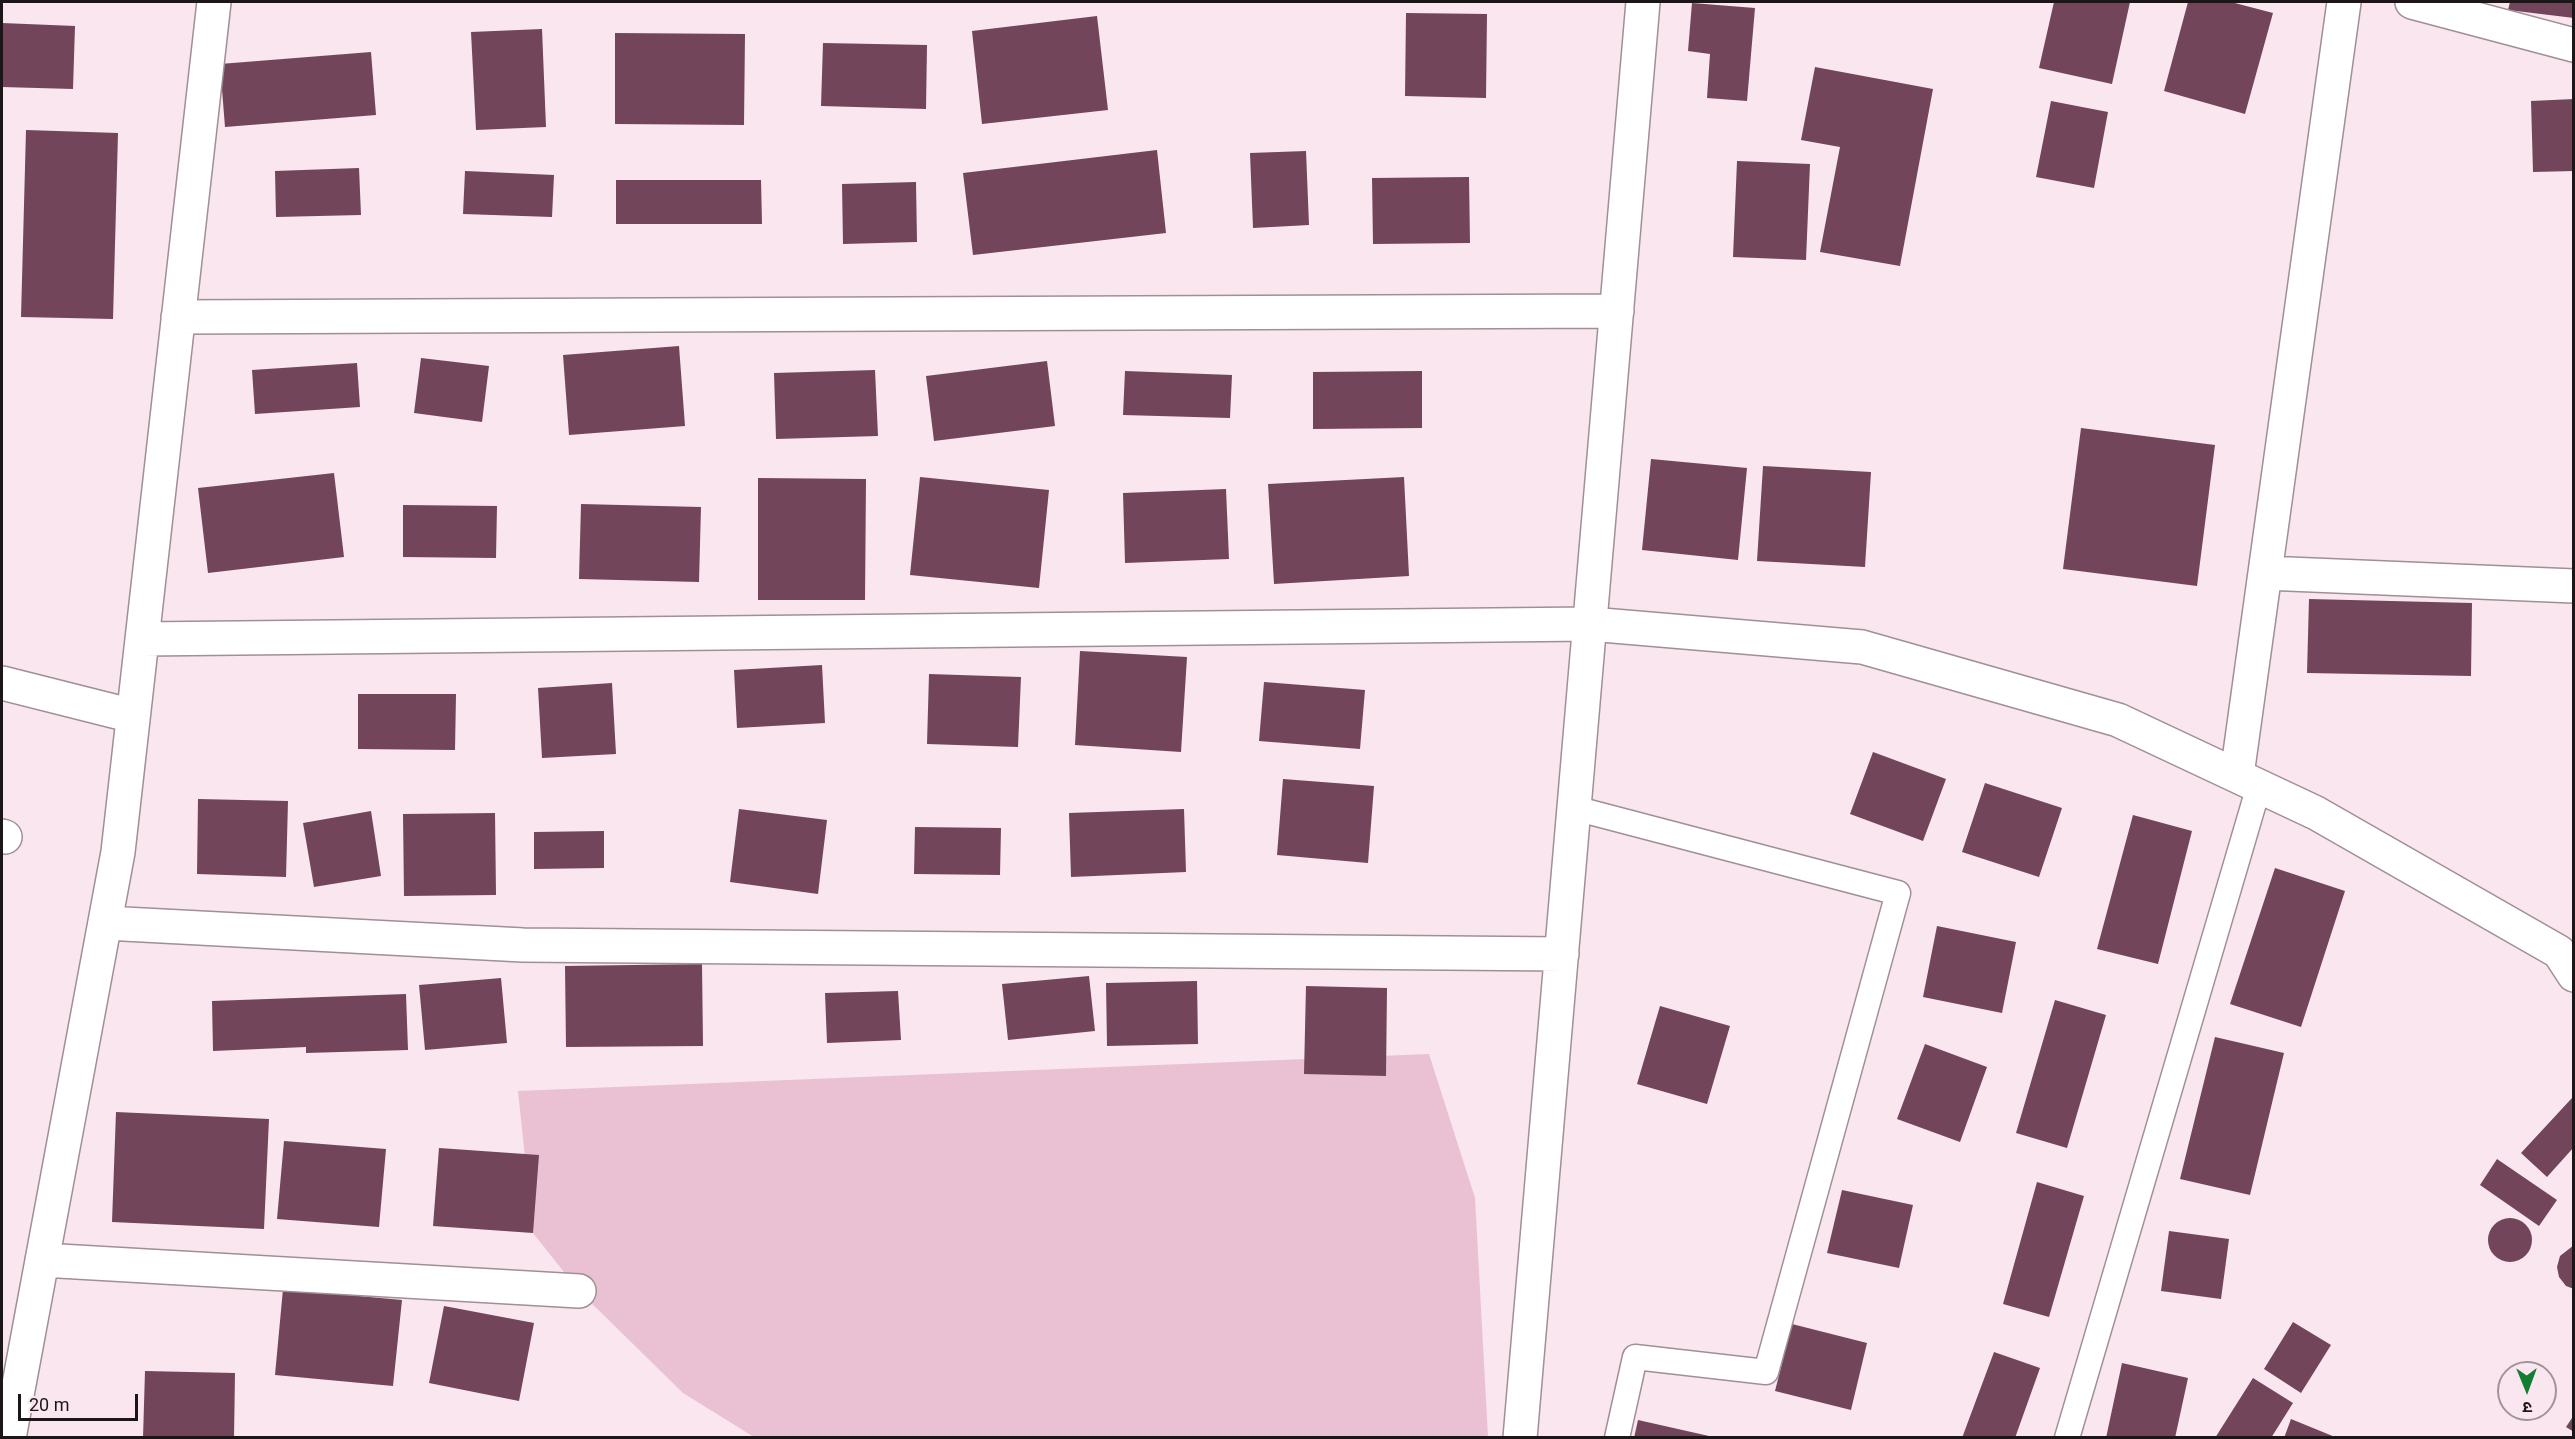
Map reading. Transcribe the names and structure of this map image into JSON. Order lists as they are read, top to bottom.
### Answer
{
  "scale_bar": "20 m",
  "north": "bottom"
}
